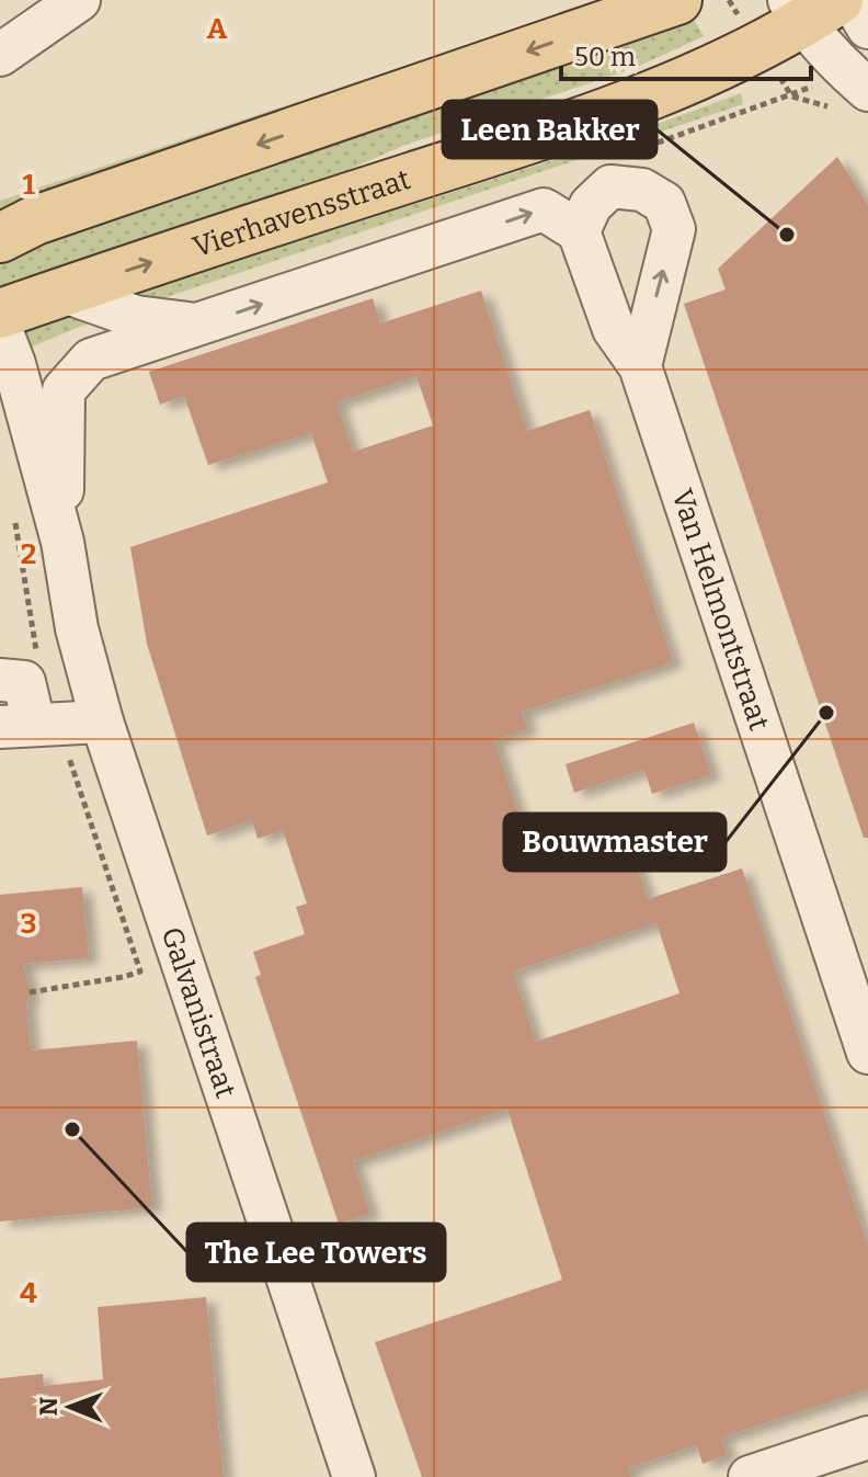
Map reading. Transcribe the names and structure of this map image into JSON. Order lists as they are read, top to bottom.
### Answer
{
  "streets": {
    "main road": ["Vierhavensstraat"],
    "street": ["Van Helmontstraat", "Galvanistraat"]
  },
  "places": ["Leen Bakker", "Bouwmaster", "The Lee Towers"],
  "scale_bar": "50 m",
  "north": "left",
  "grid": {
    "columns": ["A"],
    "rows": [
      "1",
      "2",
      "3",
      "4"
    ]
  }
}
